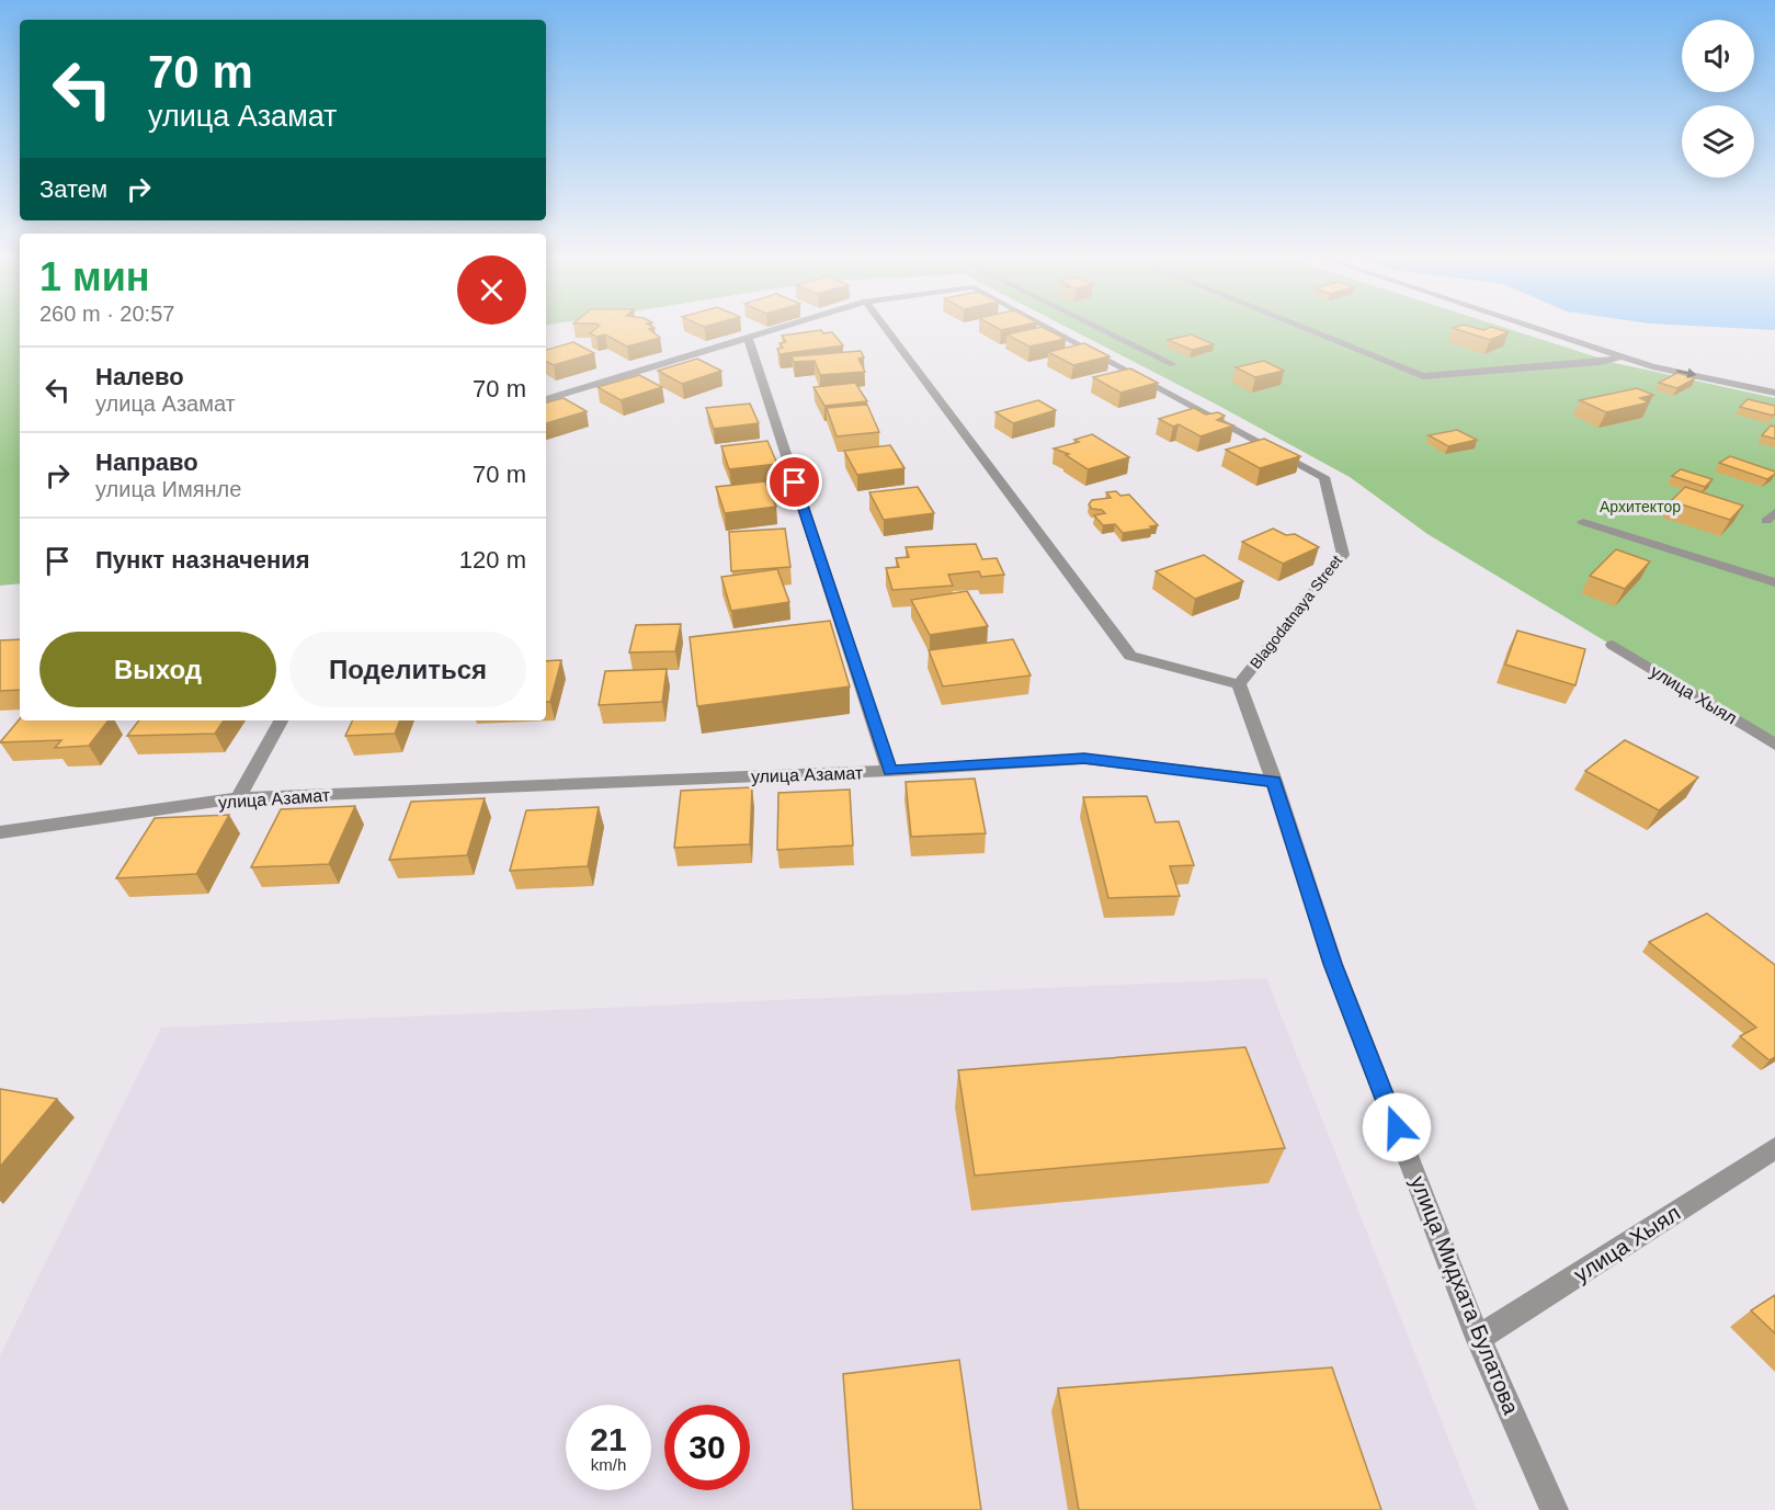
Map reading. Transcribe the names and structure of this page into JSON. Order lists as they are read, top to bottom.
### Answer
{
  "streets": {
    "street": [
      "Blagodatnaya Street",
      "улица Хыял",
      "улица Азамат",
      "улица Мидхата Булатова"
    ]
  },
  "crossings": [
    ["улица Хыял", "улица Мидхата Булатова"],
    ["улица Азамат", "улица Мидхата Булатова"]
  ],
  "parks": ["Архитектор"],
  "page": {
    "turn": ["70 m", "улица Азамат"],
    "then": "Затем",
    "heading": ["1 мин", "260 m · 20:57"],
    "list": [
      {
        "name": "Налево",
        "note": "улица Азамат",
        "value": "70 m"
      },
      {
        "name": "Направо",
        "note": "улица Имянле",
        "value": "70 m"
      },
      {
        "name": "Пункт назначения",
        "value": "120 m"
      }
    ],
    "buttons": ["Выход", "Поделиться"],
    "speed": "21 km/h",
    "limit": "30"
  }
}
